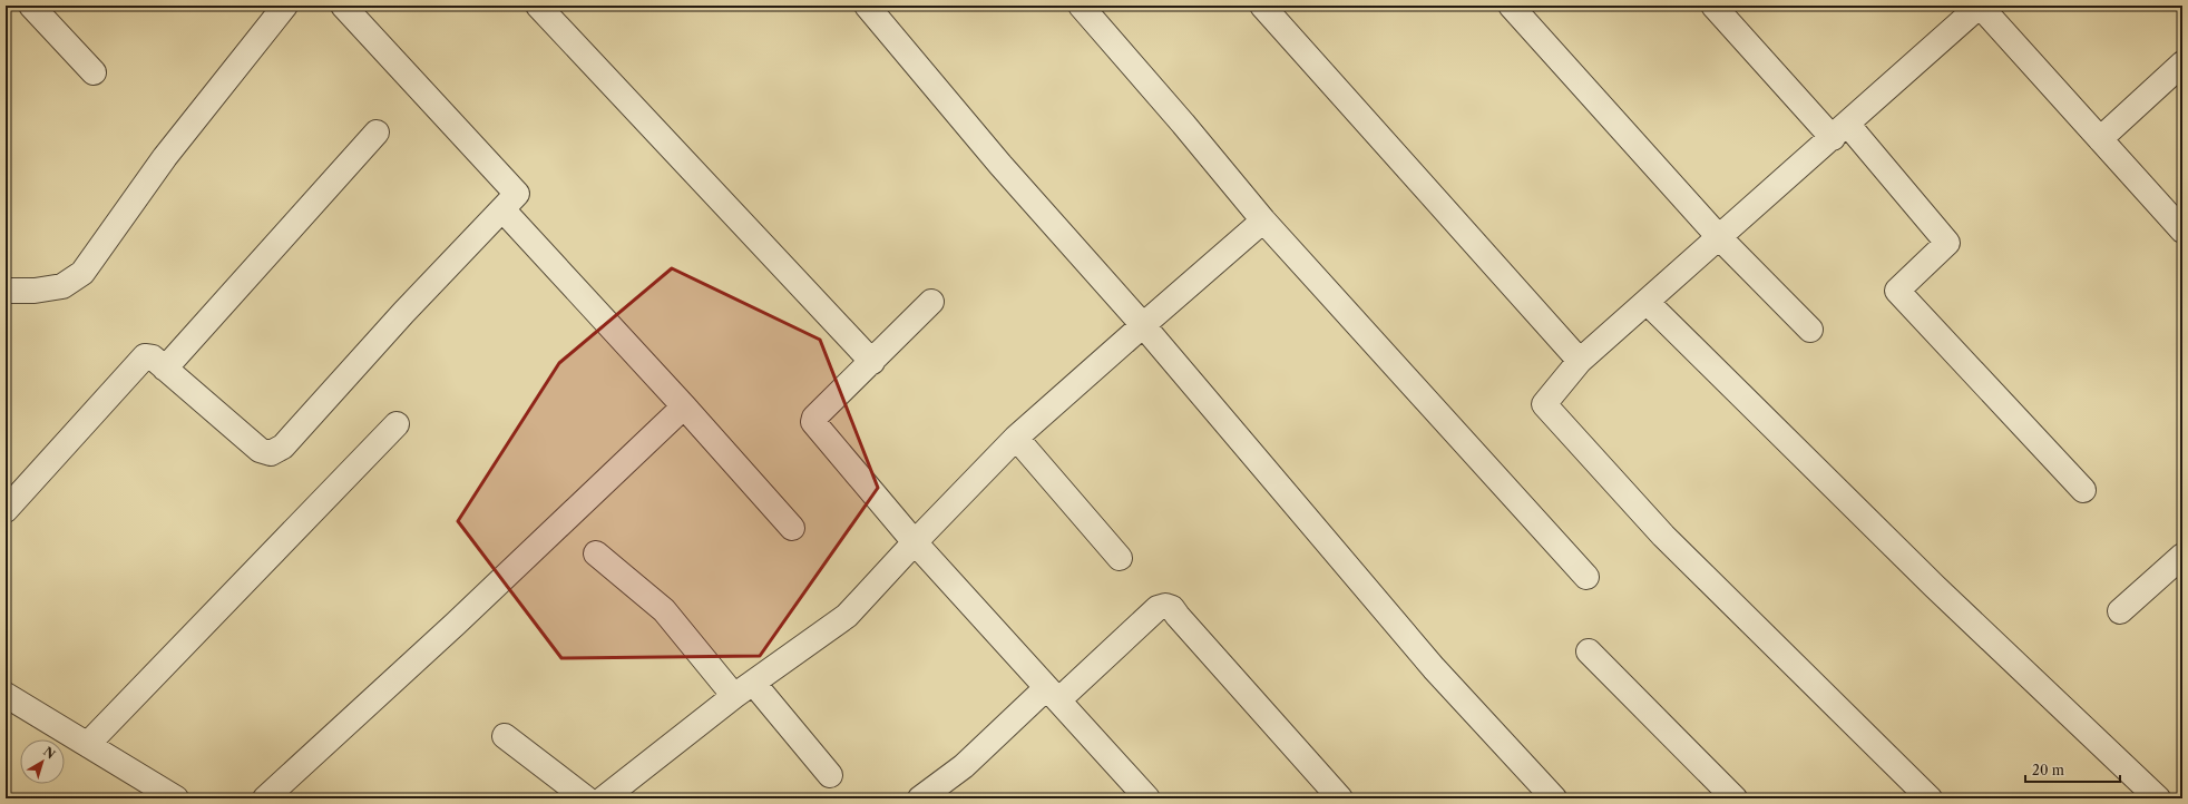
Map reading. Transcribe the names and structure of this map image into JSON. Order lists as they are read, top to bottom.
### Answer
{
  "scale_bar": "20 m",
  "north": "top right"
}
